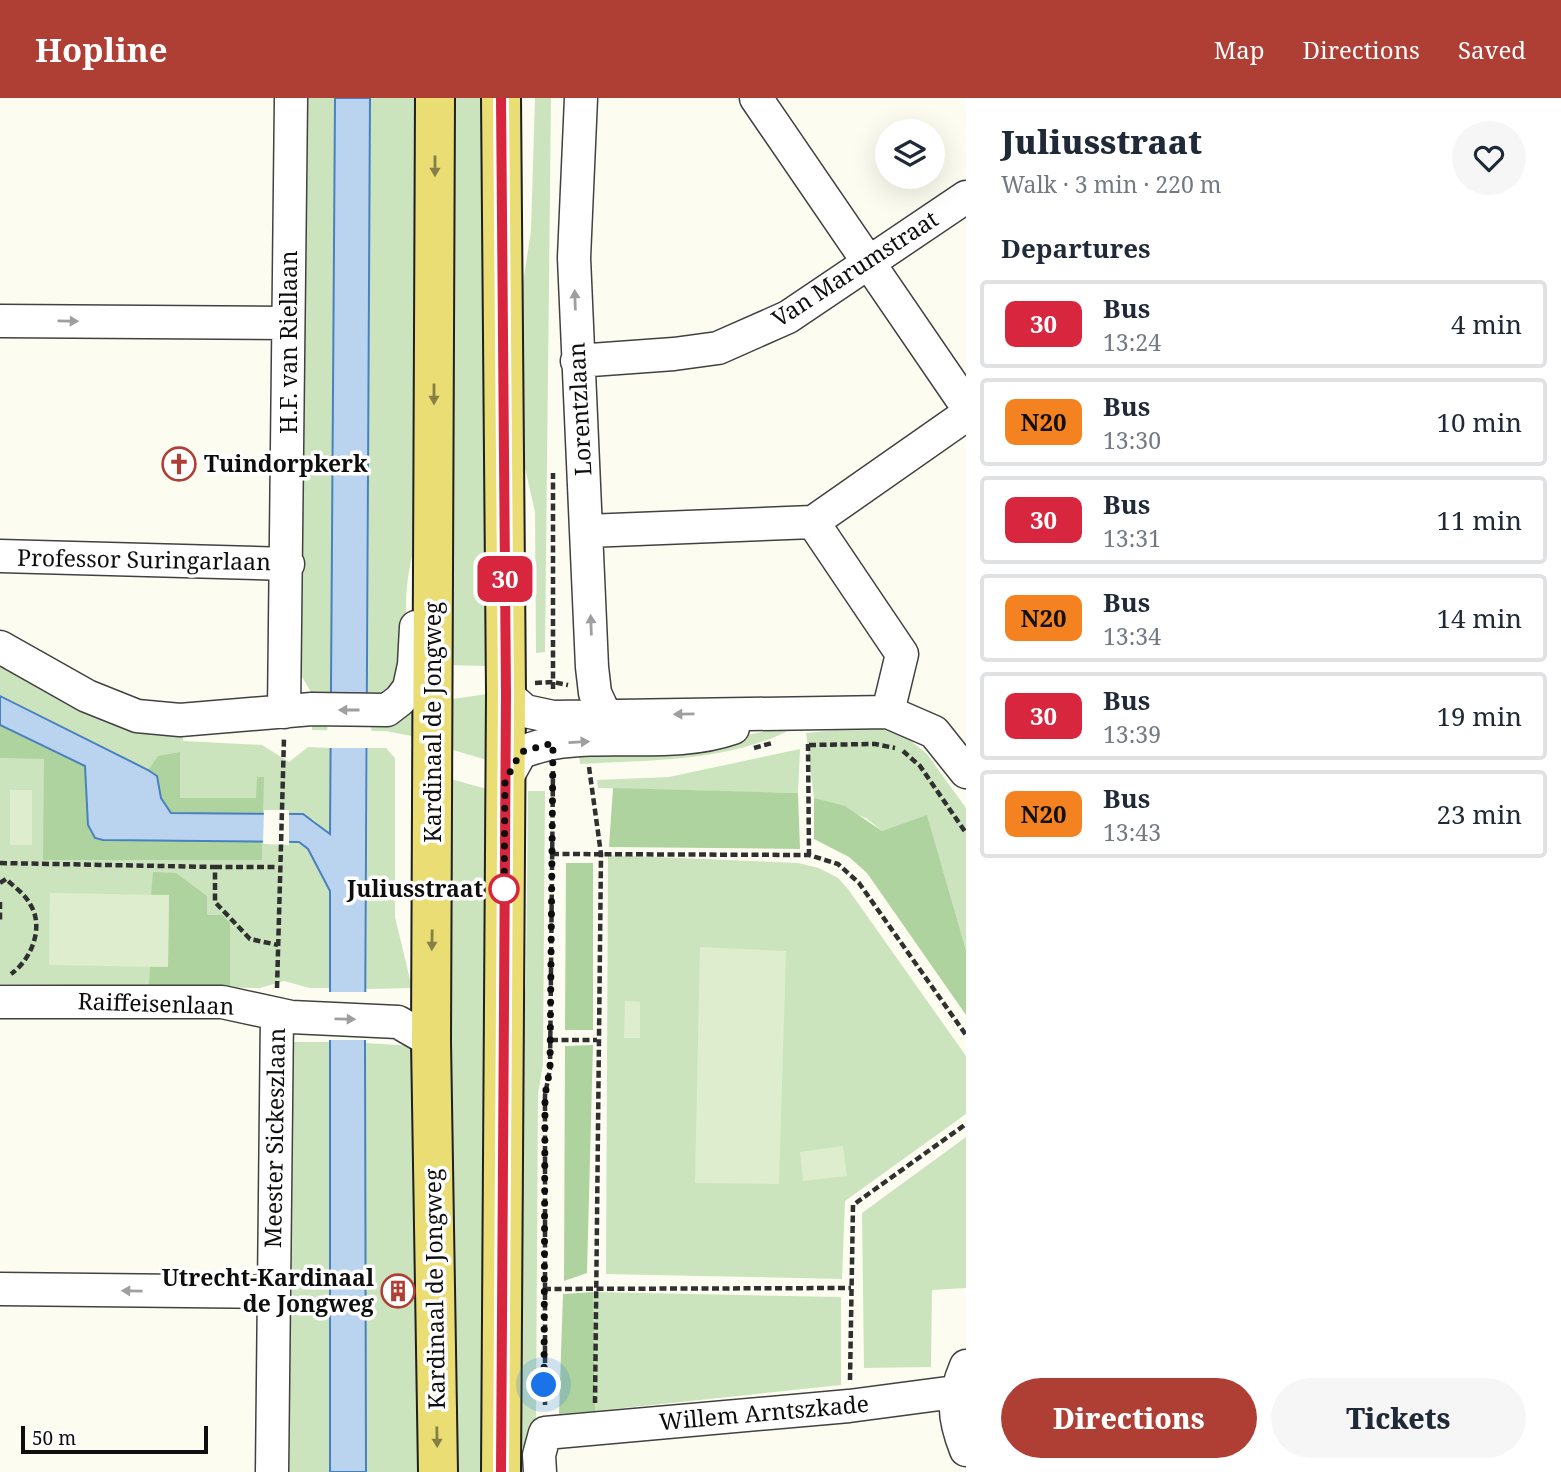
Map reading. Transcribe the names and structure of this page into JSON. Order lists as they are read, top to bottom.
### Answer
{
  "streets": {
    "main road": ["Kardinaal de Jongweg"],
    "street": [
      "Van Marumstraat",
      "H.F. van Riellaan",
      "Lorentzlaan",
      "Professor Suringarlaan",
      "Raiffeisenlaan",
      "Meester Sickeszlaan",
      "Willem Arntszkade"
    ]
  },
  "crossings": [
    ["Van Marumstraat", "Lorentzlaan"],
    ["H.F. van Riellaan", "Professor Suringarlaan"],
    ["Kardinaal de Jongweg", "Raiffeisenlaan"],
    ["Raiffeisenlaan", "Meester Sickeszlaan"]
  ],
  "one_way": ["Lorentzlaan", "Raiffeisenlaan"],
  "places": {
    "church": ["Tuindorpkerk"],
    "other": ["Juliusstraat"],
    "building": ["Utrecht-Kardinaal de Jongweg"]
  },
  "lines": ["bus line 30"],
  "scale_bar": "50 m",
  "page": {
    "header": "Hopline",
    "nav": ["Map", "Directions", "Saved"],
    "on_map": "30",
    "heading": [
      ["Juliusstraat", "Walk · 3 min · 220 m"],
      "Departures"
    ],
    "list": [
      {
        "mark": "30",
        "name": "Bus",
        "note": "13:24",
        "value": "4 min"
      },
      {
        "mark": "N20",
        "name": "Bus",
        "note": "13:30",
        "value": "10 min"
      },
      {
        "mark": "30",
        "name": "Bus",
        "note": "13:31",
        "value": "11 min"
      },
      {
        "mark": "N20",
        "name": "Bus",
        "note": "13:34",
        "value": "14 min"
      },
      {
        "mark": "30",
        "name": "Bus",
        "note": "13:39",
        "value": "19 min"
      },
      {
        "mark": "N20",
        "name": "Bus",
        "note": "13:43",
        "value": "23 min"
      }
    ],
    "buttons": ["Directions", "Tickets"],
    "scale": "50 m"
  }
}
